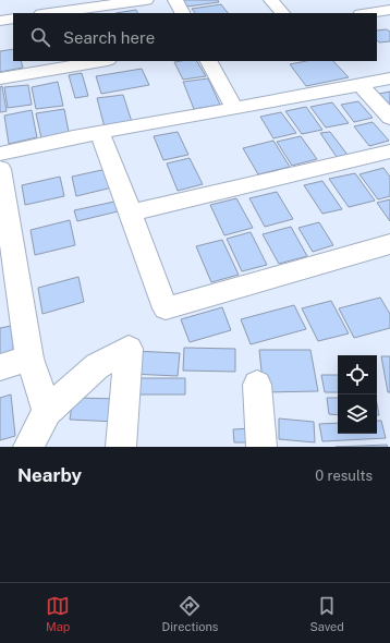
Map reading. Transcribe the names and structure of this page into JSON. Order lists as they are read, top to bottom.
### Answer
{
  "page": {
    "search": "Search here",
    "heading": ["Nearby", "0 results"],
    "nav": ["Map", "Directions", "Saved"]
  }
}
